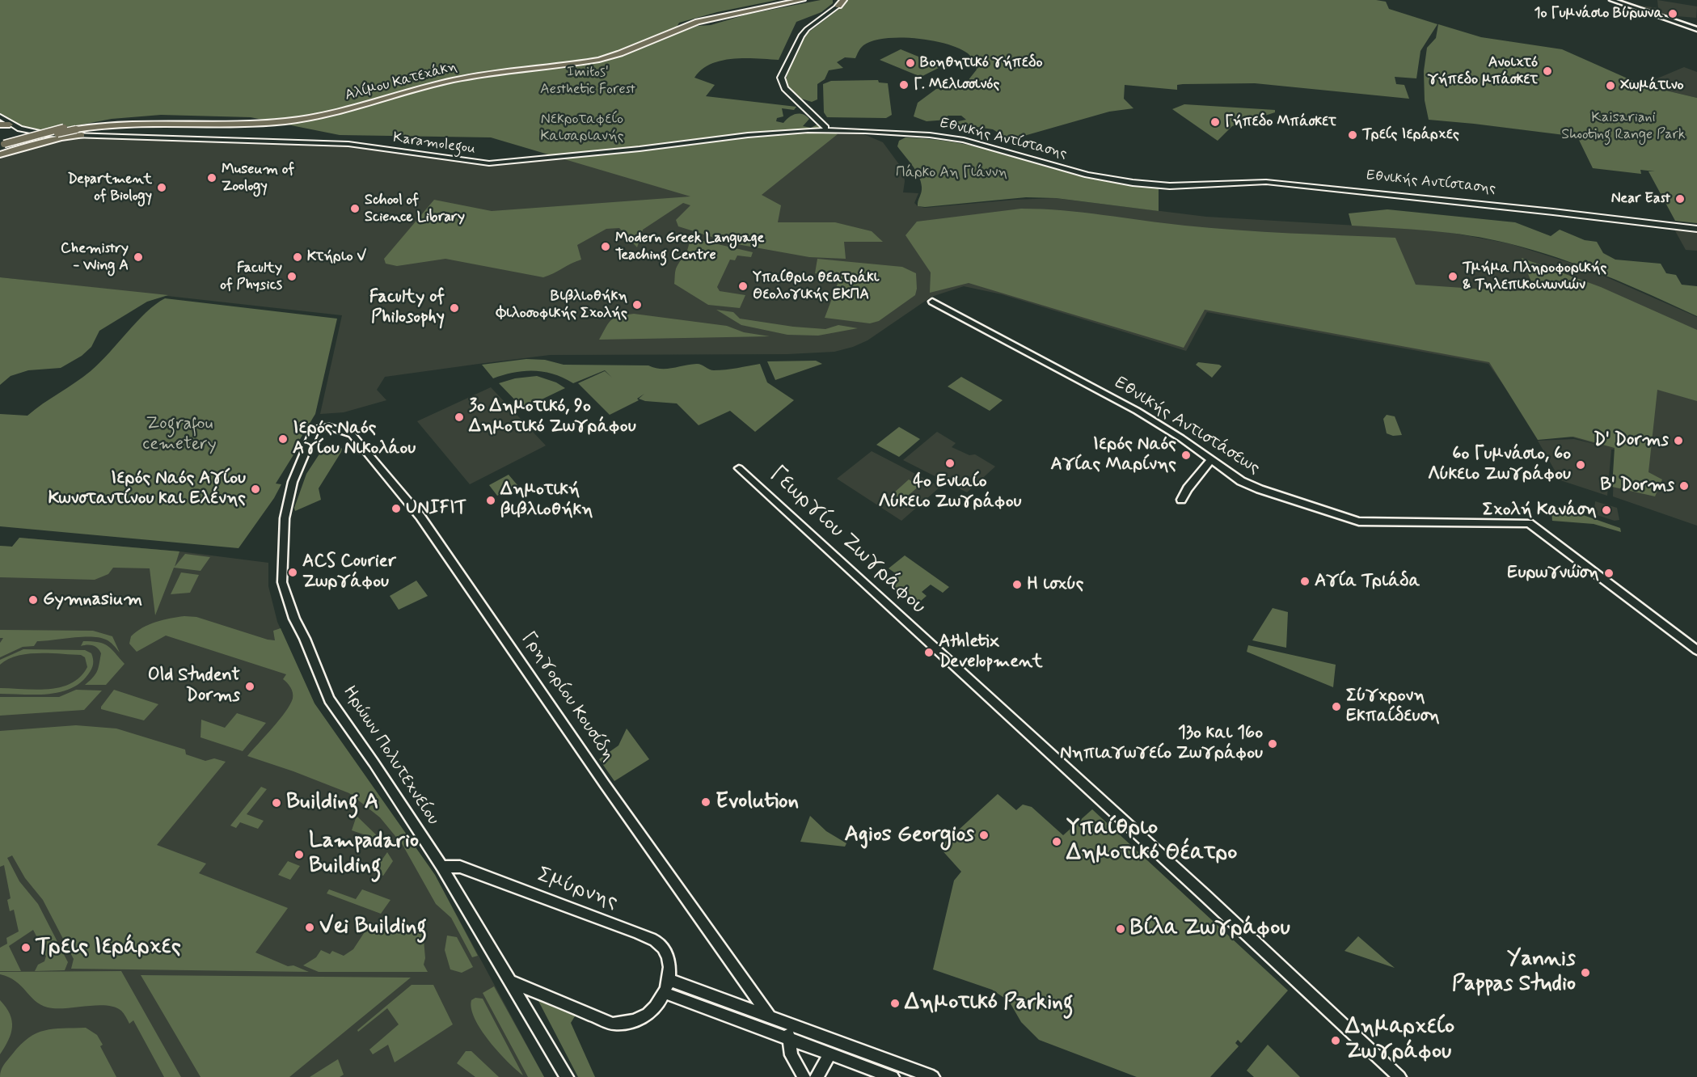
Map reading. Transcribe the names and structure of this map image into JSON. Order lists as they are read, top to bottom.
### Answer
{
  "streets": {
    "main road": ["Αλίμου Κατεχάκη", "Εθνικής Αντίστασης", "Karamolegou"],
    "street": [
      "Εθνικής Αντιστάσεως",
      "Γεωργίου Ζωγράφου",
      "Γρηγορίου Κουσίδη",
      "Ηρώων Πολυτεχνείου",
      "Σμύρνης"
    ]
  },
  "crossings": [
    ["Αλίμου Κατεχάκη", "Karamolegou"],
    ["Εθνικής Αντίστασης", "Karamolegou"],
    ["Γρηγορίου Κουσίδη", "Ηρώων Πολυτεχνείου"],
    ["Ηρώων Πολυτεχνείου", "Σμύρνης"]
  ],
  "parks": [
    "Imitos' Aesthetic Forest",
    "Kaisariani Shooting Range Park",
    "Νεκροταφείο Καισαριανής",
    "Πάρκο Αη Γιάννη",
    "Zografou cemetery"
  ],
  "places": [
    "1ο Γυμνάσιο Βύρωνα",
    "Βοηθητικό γήπεδο",
    "Ανοιχτό γήπεδο μπάσκετ",
    "Γ. Μελισσινός",
    "Χωμάτινο",
    "Γήπεδο Μπάσκετ",
    "Τρείς Ιεράρχες",
    "Museum of Zoology",
    "Department of Biology",
    "Near East",
    "School of Science Library",
    "Modern Greek Language Teaching Centre",
    "Chemistry - Wing Α",
    "Κτήριο V",
    "Faculty of Physics",
    "Τμήμα Πληροφορικής & Τηλεπικοινωνιών",
    "Υπαίθριο θεατράκι Θεολογικής ΕΚΠΑ",
    "Βιβλιοθήκη Φιλοσοφικής Σχολής",
    "Faculty of Philosophy",
    "3ο Δημοτικό, 9ο Δημοτικό Ζωγράφου",
    "Ιερός Ναός Αγίου Νικολάου",
    "D' Dorms",
    "Ιερός Ναός Αγίας Μαρίνης",
    "4ο Ενιαίο Λύκειο Ζωγράφου",
    "6ο Γυμνάσιο, 6ο Λύκειο Ζωγράφου",
    "B' Dorms",
    "Ιερός Ναός Αγίου Κωνσταντίνου και Ελένης",
    "Δημοτική βιβλιοθήκη",
    "UNIFIT",
    "Σχολή Κανάση",
    "ACS Courier Ζωργάφου",
    "Ευρωγνώση",
    "Αγία Τριάδα",
    "Η ισχύς",
    "Gymnasium",
    "Athletix Development",
    "Old Student Dorms",
    "Σύγχρονη Εκπαίδευση",
    "13ο και 16ο Νηπιαγωγείο Ζωγράφου",
    "Evolution",
    "Building A",
    "Agios Georgios",
    "Υπαίθριο Δημοτικό Θέατρο",
    "Lampadario Building",
    "Vei Building",
    "Βίλα Ζωγράφου",
    "Τρεις Ιεράρχες",
    "Yannis Pappas Studio",
    "Δημοτικό Parking",
    "Δημαρχείο Ζωγράφου"
  ]
}
